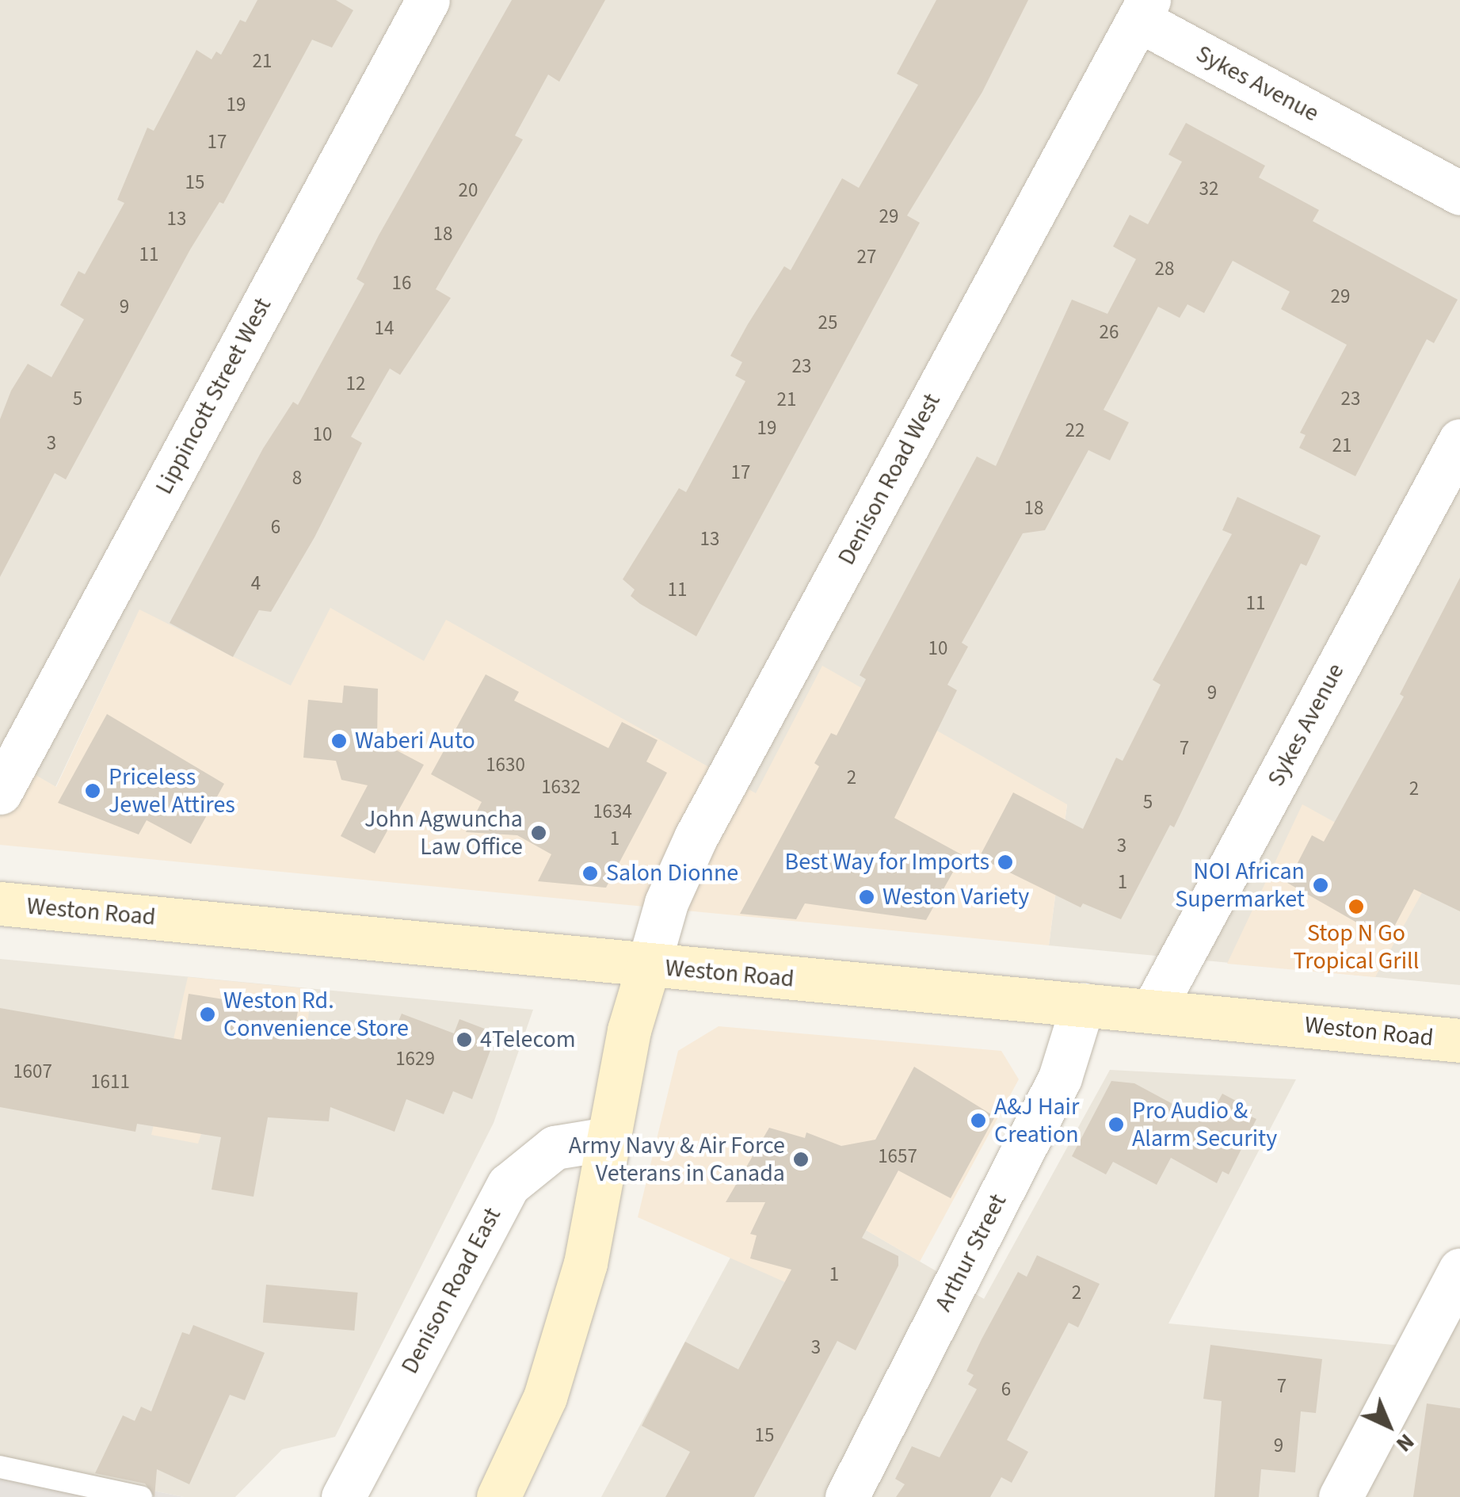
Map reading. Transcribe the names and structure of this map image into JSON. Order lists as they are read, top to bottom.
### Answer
{
  "streets": {
    "main road": ["Weston Road"],
    "street": [
      "Sykes Avenue",
      "Lippincott Street West",
      "Denison Road West",
      "Arthur Street",
      "Denison Road East"
    ]
  },
  "crossings": [
    ["Sykes Avenue", "Denison Road West"],
    ["Sykes Avenue", "Weston Road"],
    ["Denison Road West", "Weston Road"],
    ["Weston Road", "Arthur Street"]
  ],
  "places": [
    "Waberi Auto",
    "Priceless Jewel Attires",
    "John Agwuncha Law Office",
    "Best Way for Imports",
    "Salon Dionne",
    "NOI African Supermarket",
    "Weston Variety",
    "Stop N Go Tropical Grill",
    "Weston Rd. Convenience Store",
    "4Telecom",
    "A&J Hair Creation",
    "Pro Audio & Alarm Security",
    "Army Navy & Air Force Veterans in Canada"
  ],
  "house_numbers": [
    "21",
    "19",
    "17",
    "15",
    "32",
    "20",
    "29",
    "13",
    "18",
    "11",
    "27",
    "28",
    "16",
    "29",
    "9",
    "25",
    "14",
    "26",
    "23",
    "12",
    "5",
    "23",
    "21",
    "19",
    "22",
    "10",
    "3",
    "21",
    "17",
    "8",
    "18",
    "6",
    "13",
    "4",
    "11",
    "11",
    "10",
    "9",
    "7",
    "1630",
    "2",
    "1632",
    "2",
    "5",
    "1634",
    "1",
    "3",
    "1",
    "1629",
    "1607",
    "1611",
    "1657",
    "1",
    "2",
    "3",
    "7",
    "6",
    "15",
    "9"
  ],
  "north": "bottom right"
}
